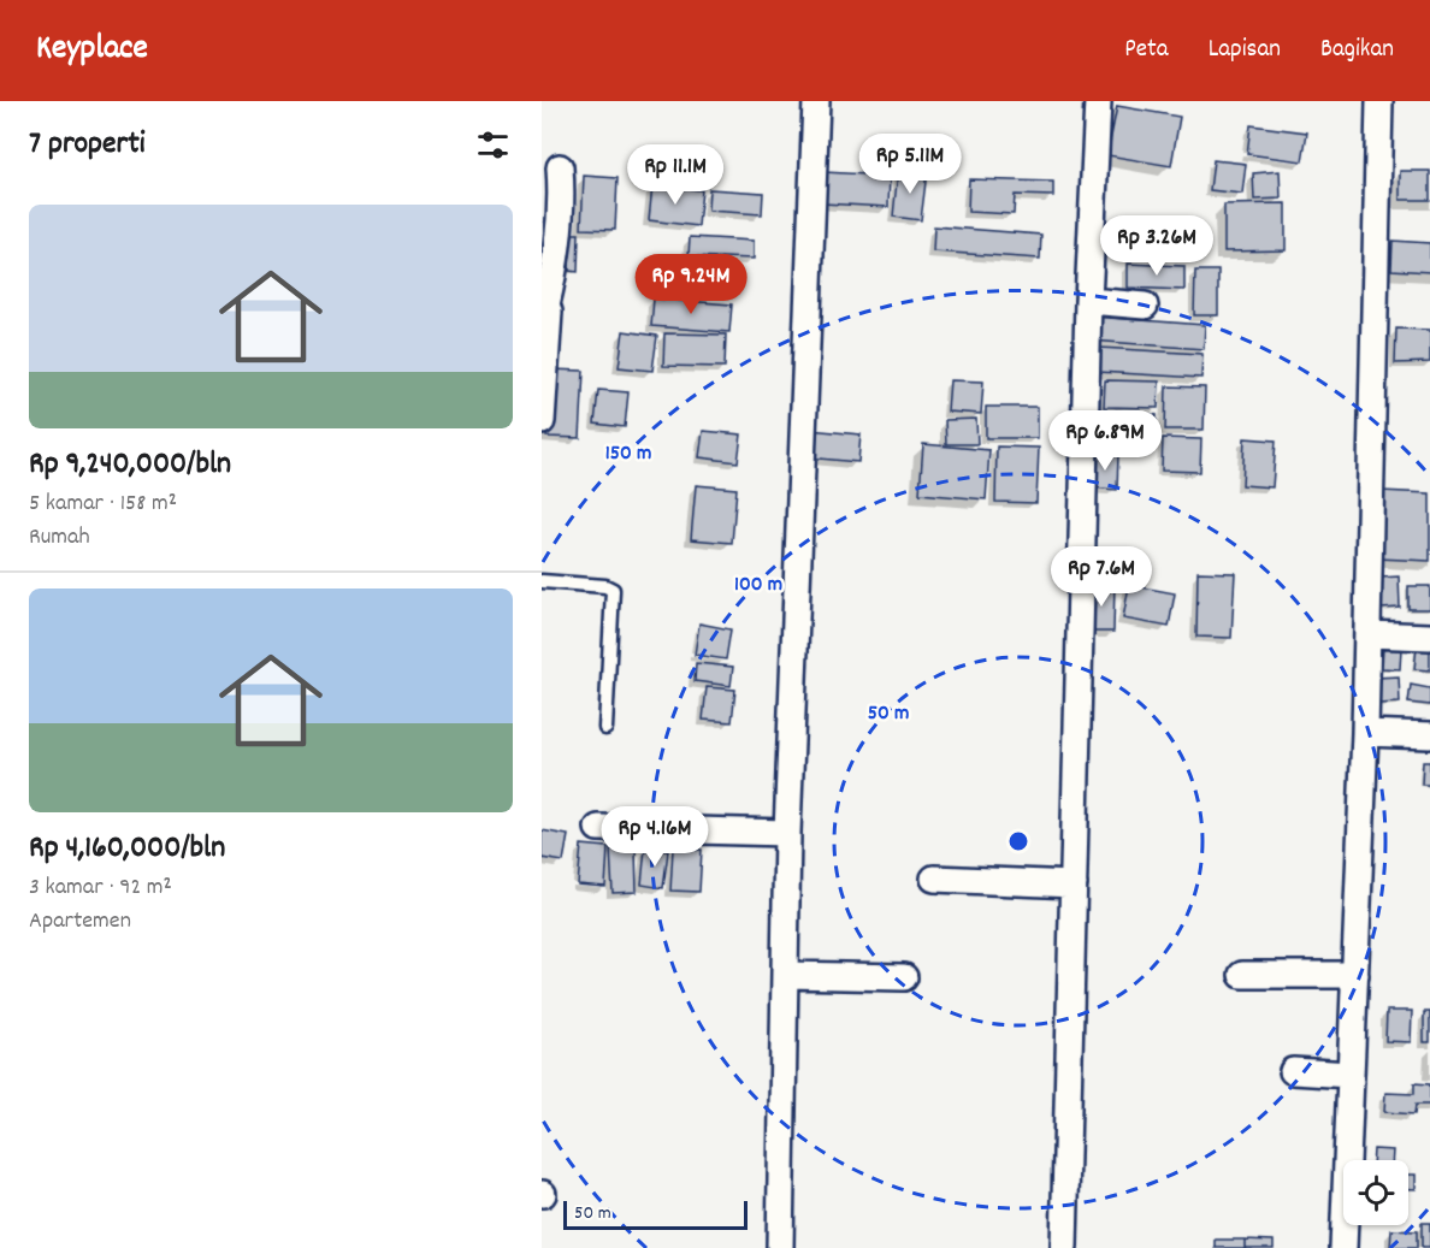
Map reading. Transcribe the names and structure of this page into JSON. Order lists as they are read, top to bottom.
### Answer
{
  "scale_bar": "50 m",
  "page": {
    "header": "Keyplace",
    "nav": ["Peta", "Lapisan", "Bagikan"],
    "heading": "7 properti",
    "price": [
      "Rp 5.11M",
      "Rp 11.1M",
      "Rp 3.26M",
      "Rp 9.24M",
      "Rp 6.89M",
      "Rp 7.6M",
      "Rp 4.16M"
    ],
    "list": [
      {
        "name": "Rp 9,240,000/bln",
        "note": "5 kamar · 158 m² · Rumah"
      },
      {
        "name": "Rp 4,160,000/bln",
        "note": "3 kamar · 92 m² · Apartemen"
      }
    ],
    "scale": "50 m"
  },
  "rings": ["150 m", "100 m", "50 m"]
}
